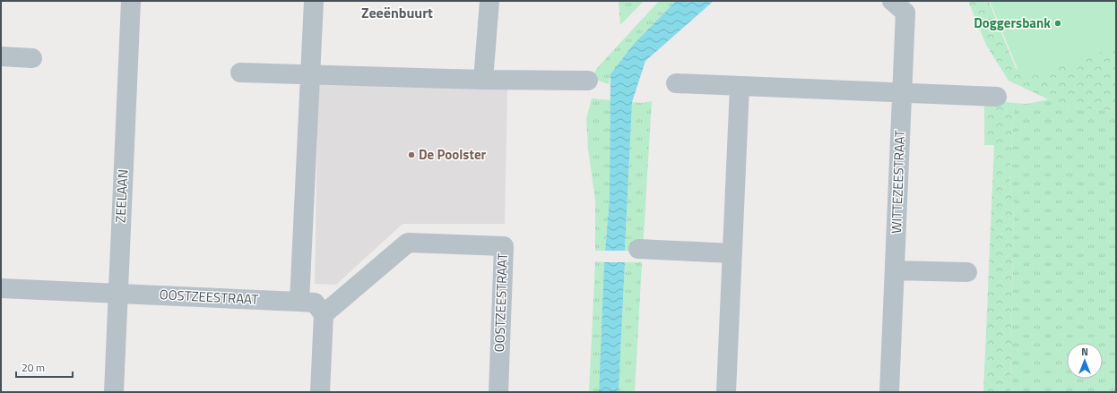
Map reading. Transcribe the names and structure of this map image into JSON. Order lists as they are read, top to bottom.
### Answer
{
  "streets": {
    "street": ["WITTEZEESTRAAT", "ZEELAAN", "OOSTZEESTRAAT"]
  },
  "crossings": [
    ["ZEELAAN", "OOSTZEESTRAAT"]
  ],
  "districts": ["Zeeënbuurt"],
  "places": ["Doggersbank", "De Poolster"],
  "scale_bar": "20 m",
  "north": "top"
}
